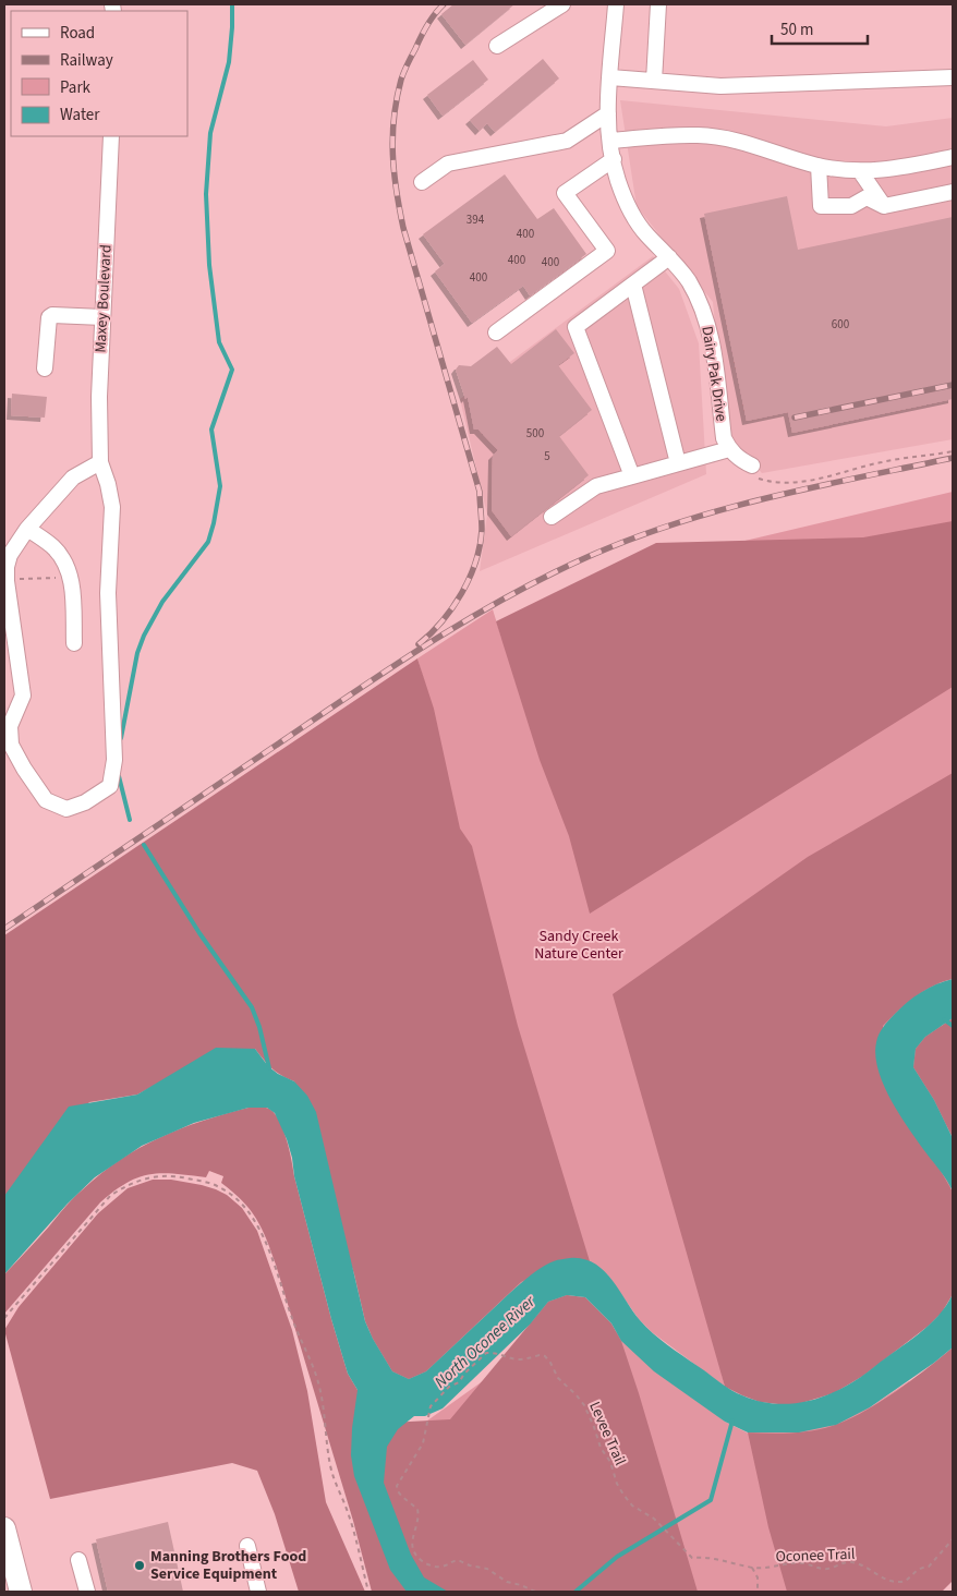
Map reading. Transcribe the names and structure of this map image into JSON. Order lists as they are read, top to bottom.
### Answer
{
  "streets": {
    "street": ["Maxey Boulevard", "Dairy Pak Drive"],
    "path": ["Levee Trail", "Oconee Trail"]
  },
  "crossings": [
    ["Levee Trail", "Oconee Trail"]
  ],
  "water": ["North Oconee River"],
  "parks": ["Sandy Creek Nature Center"],
  "places": ["Manning Brothers Food Service Equipment"],
  "house_numbers": [
    "394",
    "400",
    "400",
    "400",
    "400",
    "600",
    "500",
    "5"
  ],
  "legend": [
    "Road",
    "Railway",
    "Park",
    "Water"
  ],
  "scale_bar": "50 m"
}
